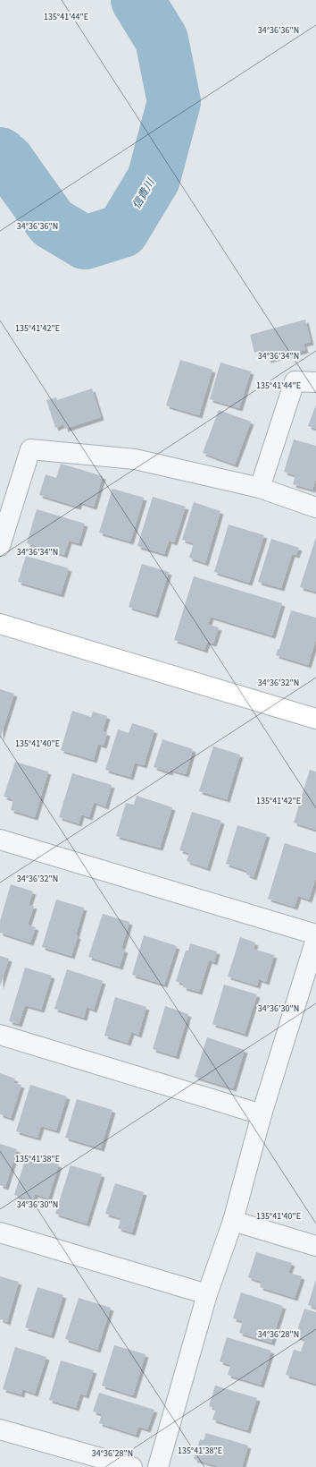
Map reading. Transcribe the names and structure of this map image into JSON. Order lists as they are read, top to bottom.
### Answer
{
  "water": ["信貴川"],
  "coordinates": [
    "135°41'44\"E",
    "34°36'36\"N",
    "135°41'42\"E",
    "34°36'34\"N",
    "34°36'32\"N",
    "135°41'40\"E",
    "34°36'30\"N",
    "135°41'38\"E",
    "34°36'28\"N"
  ]
}
